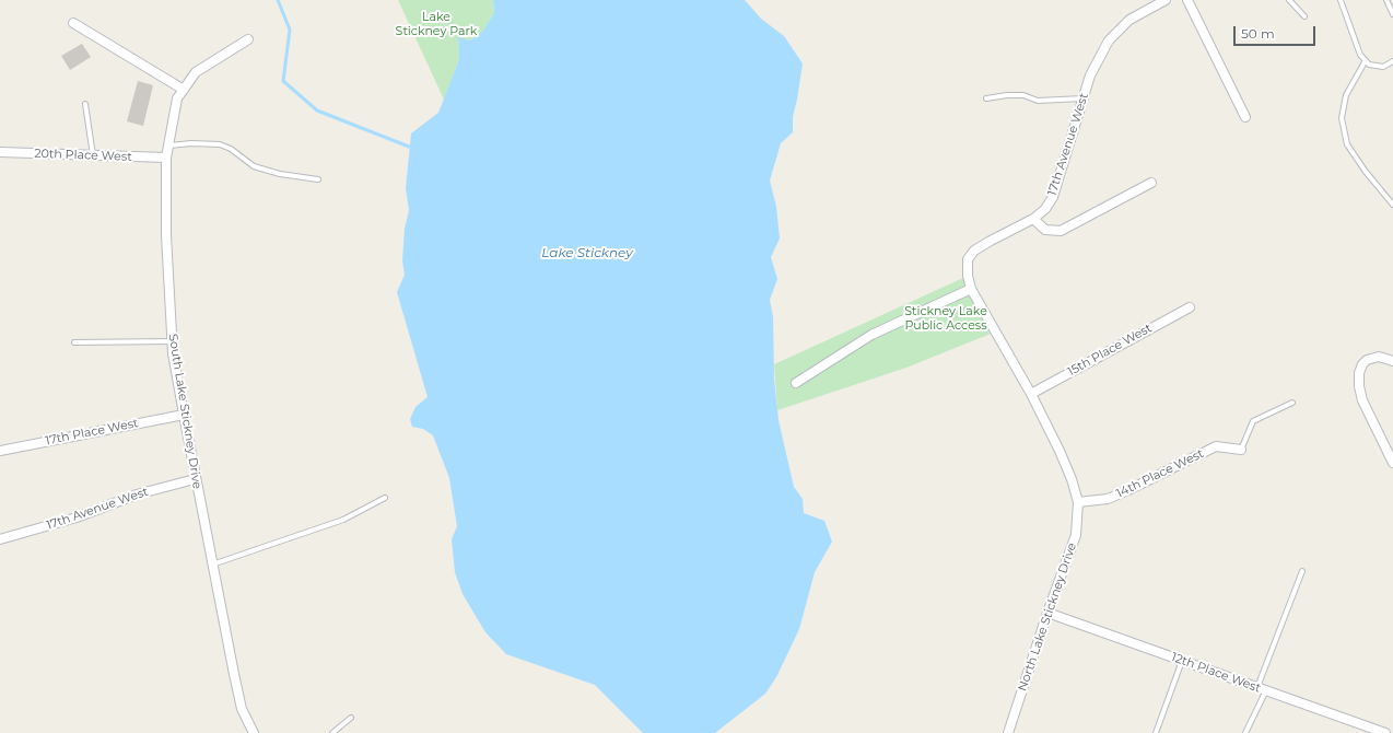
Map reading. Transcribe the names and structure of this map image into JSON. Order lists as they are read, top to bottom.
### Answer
{
  "streets": {
    "street": [
      "17th Avenue West",
      "20th Place West",
      "15th Place West",
      "South Lake Stickney Drive",
      "17th Place West",
      "14th Place West",
      "North Lake Stickney Drive",
      "12th Place West"
    ]
  },
  "crossings": [
    ["17th Avenue West", "South Lake Stickney Drive"],
    ["17th Avenue West", "North Lake Stickney Drive"],
    ["20th Place West", "South Lake Stickney Drive"],
    ["15th Place West", "North Lake Stickney Drive"],
    ["South Lake Stickney Drive", "17th Place West"],
    ["14th Place West", "North Lake Stickney Drive"],
    ["North Lake Stickney Drive", "12th Place West"]
  ],
  "water": ["Lake Stickney"],
  "parks": ["Lake Stickney Park", "Stickney Lake Public Access"],
  "scale_bar": "50 m"
}
